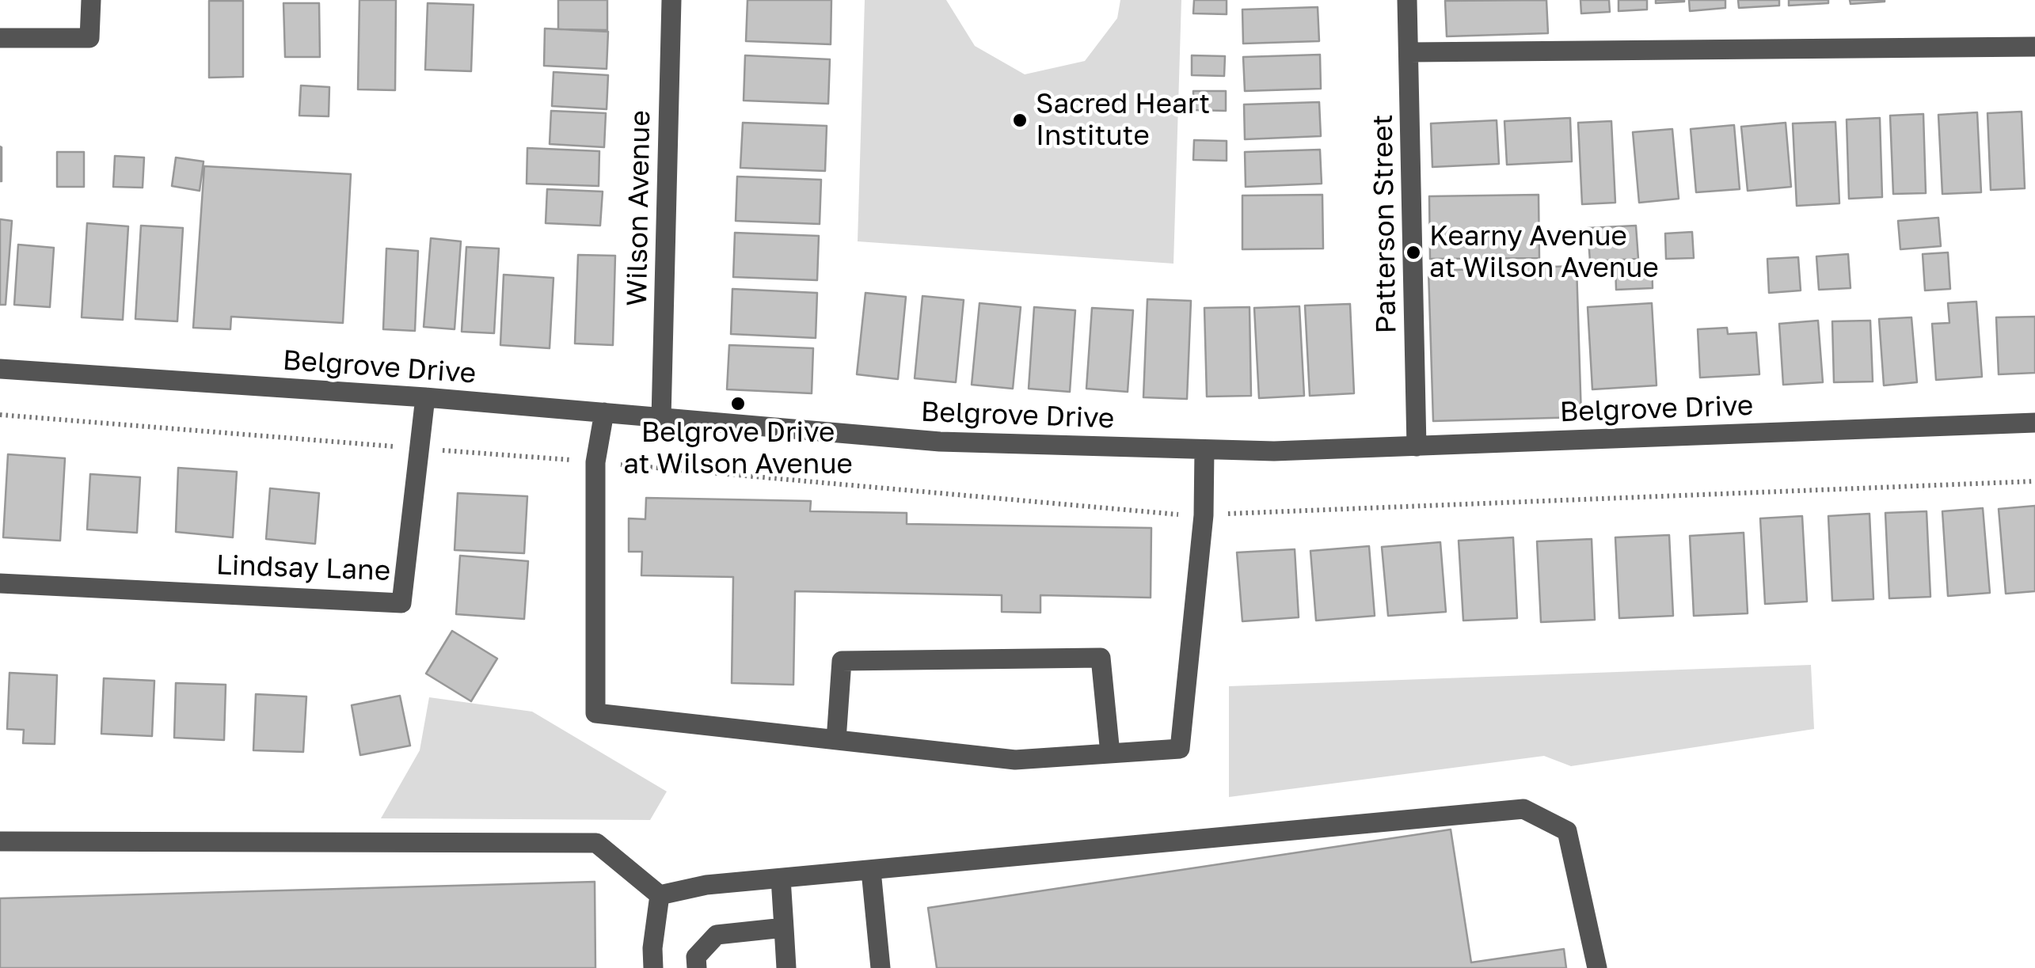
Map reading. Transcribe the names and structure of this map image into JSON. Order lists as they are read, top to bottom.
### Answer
{
  "streets": {
    "street": [
      "Wilson Avenue",
      "Patterson Street",
      "Belgrove Drive",
      "Lindsay Lane"
    ]
  },
  "crossings": [
    ["Wilson Avenue", "Belgrove Drive"],
    ["Patterson Street", "Belgrove Drive"],
    ["Belgrove Drive", "Lindsay Lane"]
  ],
  "places": ["Sacred Heart Institute", "Kearny Avenue at Wilson Avenue", "Belgrove Drive at Wilson Avenue"]
}
